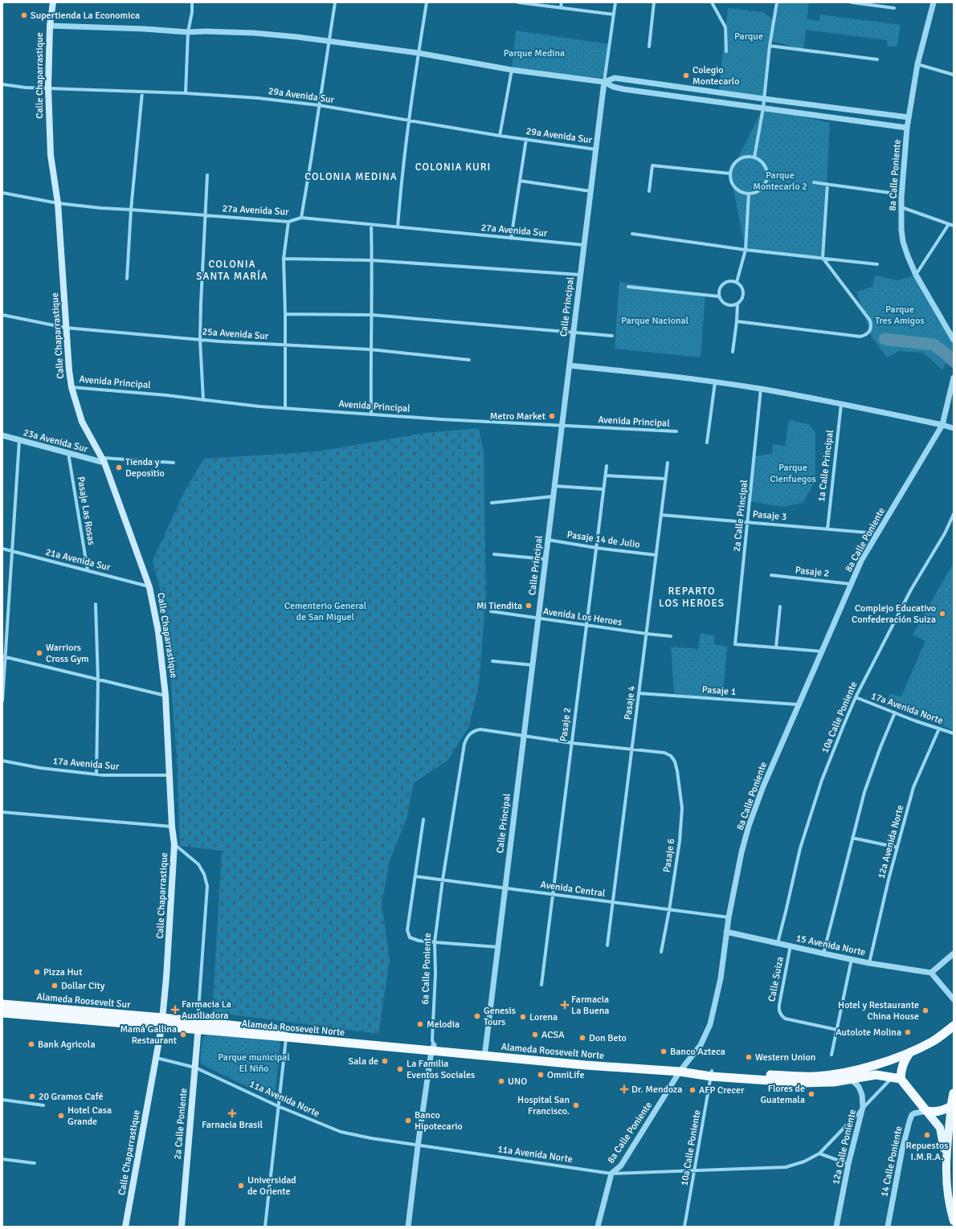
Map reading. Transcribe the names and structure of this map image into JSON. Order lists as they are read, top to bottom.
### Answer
{
  "streets": {
    "highway": ["Alameda Roosevelt Sur", "Alameda Roosevelt Norte"],
    "main road": ["Calle Chaparrastique", "2a Calle Poniente"],
    "street": [
      "29a Avenida Sur",
      "8a Calle Poniente",
      "27a Avenida Sur",
      "Calle Principal",
      "25a Avenida Sur",
      "Avenida Principal",
      "23a Avenida Sur",
      "1a Calle Principal",
      "Pasaje Las Rosas",
      "2a Calle Principal",
      "Pasaje 3",
      "Pasaje 14 de Julio",
      "21a Avenida Sur",
      "Pasaje 2",
      "Avenida Los Heroes",
      "Pasaje 1",
      "Pasaje 4",
      "17a Avenida Norte",
      "10a Calle Poniente",
      "17a Avenida Sur",
      "12a Avenida Norte",
      "Pasaje 6",
      "Avenida Central",
      "15 Avenida Norte",
      "6a Calle Poniente",
      "Calle Suiza",
      "11a Avenida Norte",
      "12a Calle Poniente",
      "14 Calle Poniente"
    ]
  },
  "crossings": [
    ["Calle Chaparrastique", "29a Avenida Sur"],
    ["Calle Chaparrastique", "27a Avenida Sur"],
    ["Calle Chaparrastique", "25a Avenida Sur"],
    ["Calle Chaparrastique", "Avenida Principal"],
    ["Calle Chaparrastique", "23a Avenida Sur"],
    ["Calle Chaparrastique", "21a Avenida Sur"],
    ["Calle Chaparrastique", "17a Avenida Sur"],
    ["Calle Chaparrastique", "Alameda Roosevelt Sur"],
    ["Calle Chaparrastique", "Alameda Roosevelt Norte"],
    ["Calle Chaparrastique", "11a Avenida Norte"],
    ["Calle Chaparrastique", "2a Calle Poniente"],
    ["29a Avenida Sur", "Calle Principal"],
    ["8a Calle Poniente", "Pasaje 3"],
    ["8a Calle Poniente", "Pasaje 2"],
    ["8a Calle Poniente", "Pasaje 1"],
    ["8a Calle Poniente", "Avenida Central"],
    ["8a Calle Poniente", "15 Avenida Norte"],
    ["8a Calle Poniente", "Alameda Roosevelt Norte"],
    ["8a Calle Poniente", "11a Avenida Norte"],
    ["27a Avenida Sur", "Calle Principal"],
    ["Calle Principal", "Avenida Principal"],
    ["Calle Principal", "Pasaje 14 de Julio"],
    ["Calle Principal", "Avenida Los Heroes"],
    ["Calle Principal", "Avenida Central"],
    ["Calle Principal", "6a Calle Poniente"],
    ["Calle Principal", "Alameda Roosevelt Norte"],
    ["23a Avenida Sur", "Pasaje Las Rosas"],
    ["1a Calle Principal", "Pasaje 3"],
    ["Pasaje Las Rosas", "21a Avenida Sur"],
    ["2a Calle Principal", "Pasaje 3"],
    ["Pasaje 3", "Pasaje 4"],
    ["Pasaje 14 de Julio", "Pasaje 2"],
    ["Pasaje 14 de Julio", "Pasaje 4"],
    ["Pasaje 2", "Avenida Los Heroes"],
    ["Pasaje 2", "Avenida Central"],
    ["Avenida Los Heroes", "Pasaje 4"],
    ["Pasaje 1", "Pasaje 4"],
    ["Pasaje 4", "Pasaje 6"],
    ["Pasaje 4", "Avenida Central"],
    ["17a Avenida Norte", "10a Calle Poniente"],
    ["17a Avenida Norte", "12a Avenida Norte"],
    ["10a Calle Poniente", "15 Avenida Norte"],
    ["10a Calle Poniente", "Alameda Roosevelt Norte"],
    ["10a Calle Poniente", "11a Avenida Norte"],
    ["12a Avenida Norte", "15 Avenida Norte"],
    ["Pasaje 6", "Avenida Central"],
    ["Avenida Central", "6a Calle Poniente"],
    ["15 Avenida Norte", "Calle Suiza"],
    ["6a Calle Poniente", "Alameda Roosevelt Norte"],
    ["6a Calle Poniente", "11a Avenida Norte"],
    ["Alameda Roosevelt Sur", "Alameda Roosevelt Norte"],
    ["Alameda Roosevelt Norte", "11a Avenida Norte"],
    ["Alameda Roosevelt Norte", "2a Calle Poniente"],
    ["Alameda Roosevelt Norte", "12a Calle Poniente"],
    ["11a Avenida Norte", "2a Calle Poniente"],
    ["11a Avenida Norte", "12a Calle Poniente"]
  ],
  "districts": [
    "COLONIA KURI",
    "COLONIA MEDINA",
    "COLONIA SANTA MARÍA",
    "REPARTO LOS HEROES"
  ],
  "parks": [
    "Parque",
    "Parque Medina",
    "Parque Montecarlo 2",
    "Parque Tres Amigos",
    "Parque Nacional",
    "Parque Cienfuegos",
    "Cementerio General de San Miguel",
    "Parque municipal El Niño"
  ],
  "places": {
    "other": [
      "Supertienda La Economica",
      "Colegio Montecarlo",
      "Metro Market",
      "Tienda y Depositio",
      "Mi Tiendita",
      "Complejo Educativo Confederación Suiza",
      "Warriors Cross Gym",
      "Pizza Hut",
      "Dollar City",
      "Hotel y Restaurante China House",
      "Genesis Tours",
      "Lorena",
      "Melodia",
      "Autolote Molina",
      "Mamá Gallina Restaurant",
      "ACSA",
      "Don Beto",
      "Bank Agricola",
      "Banco Azteca",
      "Western Union",
      "Sala de",
      "La Familia Eventos Sociales",
      "OmniLife",
      "UNO",
      "AFP Crecer",
      "Flores de Guatemala",
      "20 Gramos Café",
      "Hospital San Francisco.",
      "Hotel Casa Grande",
      "Banco Hipotecario",
      "Repuestos I.M.R.A.",
      "Universidad de Oriente"
    ],
    "health": [
      "Farmacia La Buena",
      "Farmacia La Auxiliadora",
      "Dr. Mendoza",
      "Farnacia Brasil"
    ]
  }
}
